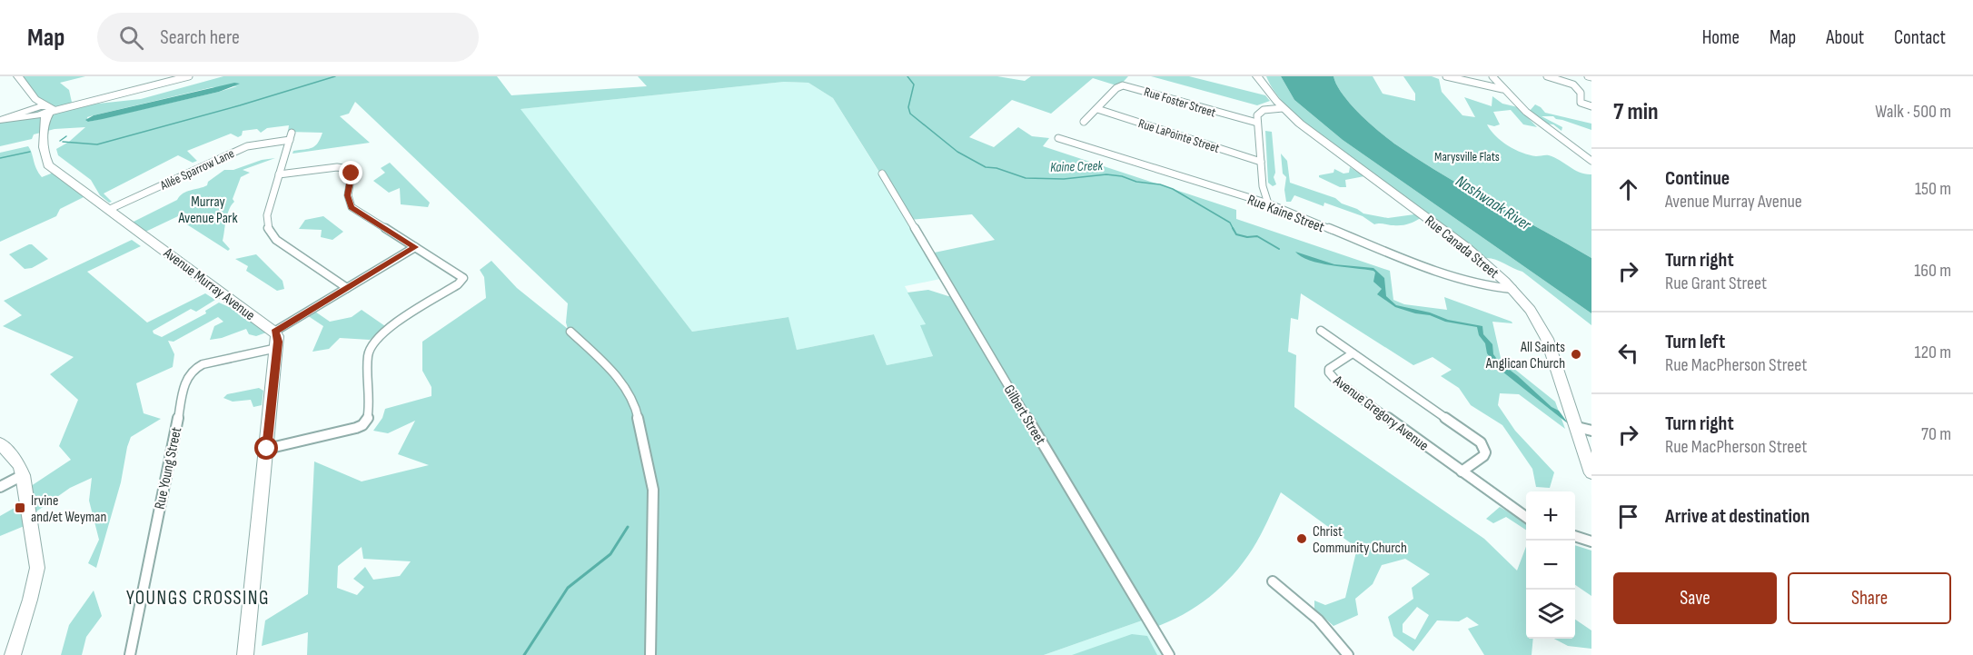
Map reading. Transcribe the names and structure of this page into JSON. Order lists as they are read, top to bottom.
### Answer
{
  "streets": {
    "street": [
      "Rue Foster Street",
      "Rue LaPointe Street",
      "Allée Sparrow Lane",
      "Rue Kaine Street",
      "Rue Canada Street",
      "Avenue Murray Avenue",
      "Avenue Gregory Avenue",
      "Gilbert Street",
      "Rue Young Street"
    ]
  },
  "crossings": [
    ["Rue Foster Street", "Rue LaPointe Street"],
    ["Allée Sparrow Lane", "Avenue Murray Avenue"],
    ["Rue Kaine Street", "Rue Canada Street"]
  ],
  "districts": ["YOUNGS CROSSING"],
  "water": ["Kaine Creek", "Nashwaak River"],
  "parks": ["Marysville Flats", "Murray Avenue Park"],
  "places": {
    "other": ["All Saints Anglican Church", "Christ Community Church"],
    "transit": ["Irvine and/et Weyman"]
  },
  "page": {
    "header": "Map",
    "search": "Search here",
    "nav": [
      "Home",
      "Map",
      "About",
      "Contact"
    ],
    "heading": ["7 min", "Walk · 500 m"],
    "list": [
      ["Continue", "Avenue Murray Avenue", "150 m"],
      ["Turn right", "Rue Grant Street", "160 m"],
      ["Turn left", "Rue MacPherson Street", "120 m"],
      ["Turn right", "Rue MacPherson Street", "70 m"],
      "Arrive at destination"
    ],
    "map_buttons": ["+", "−"],
    "buttons": ["Save", "Share"]
  }
}
